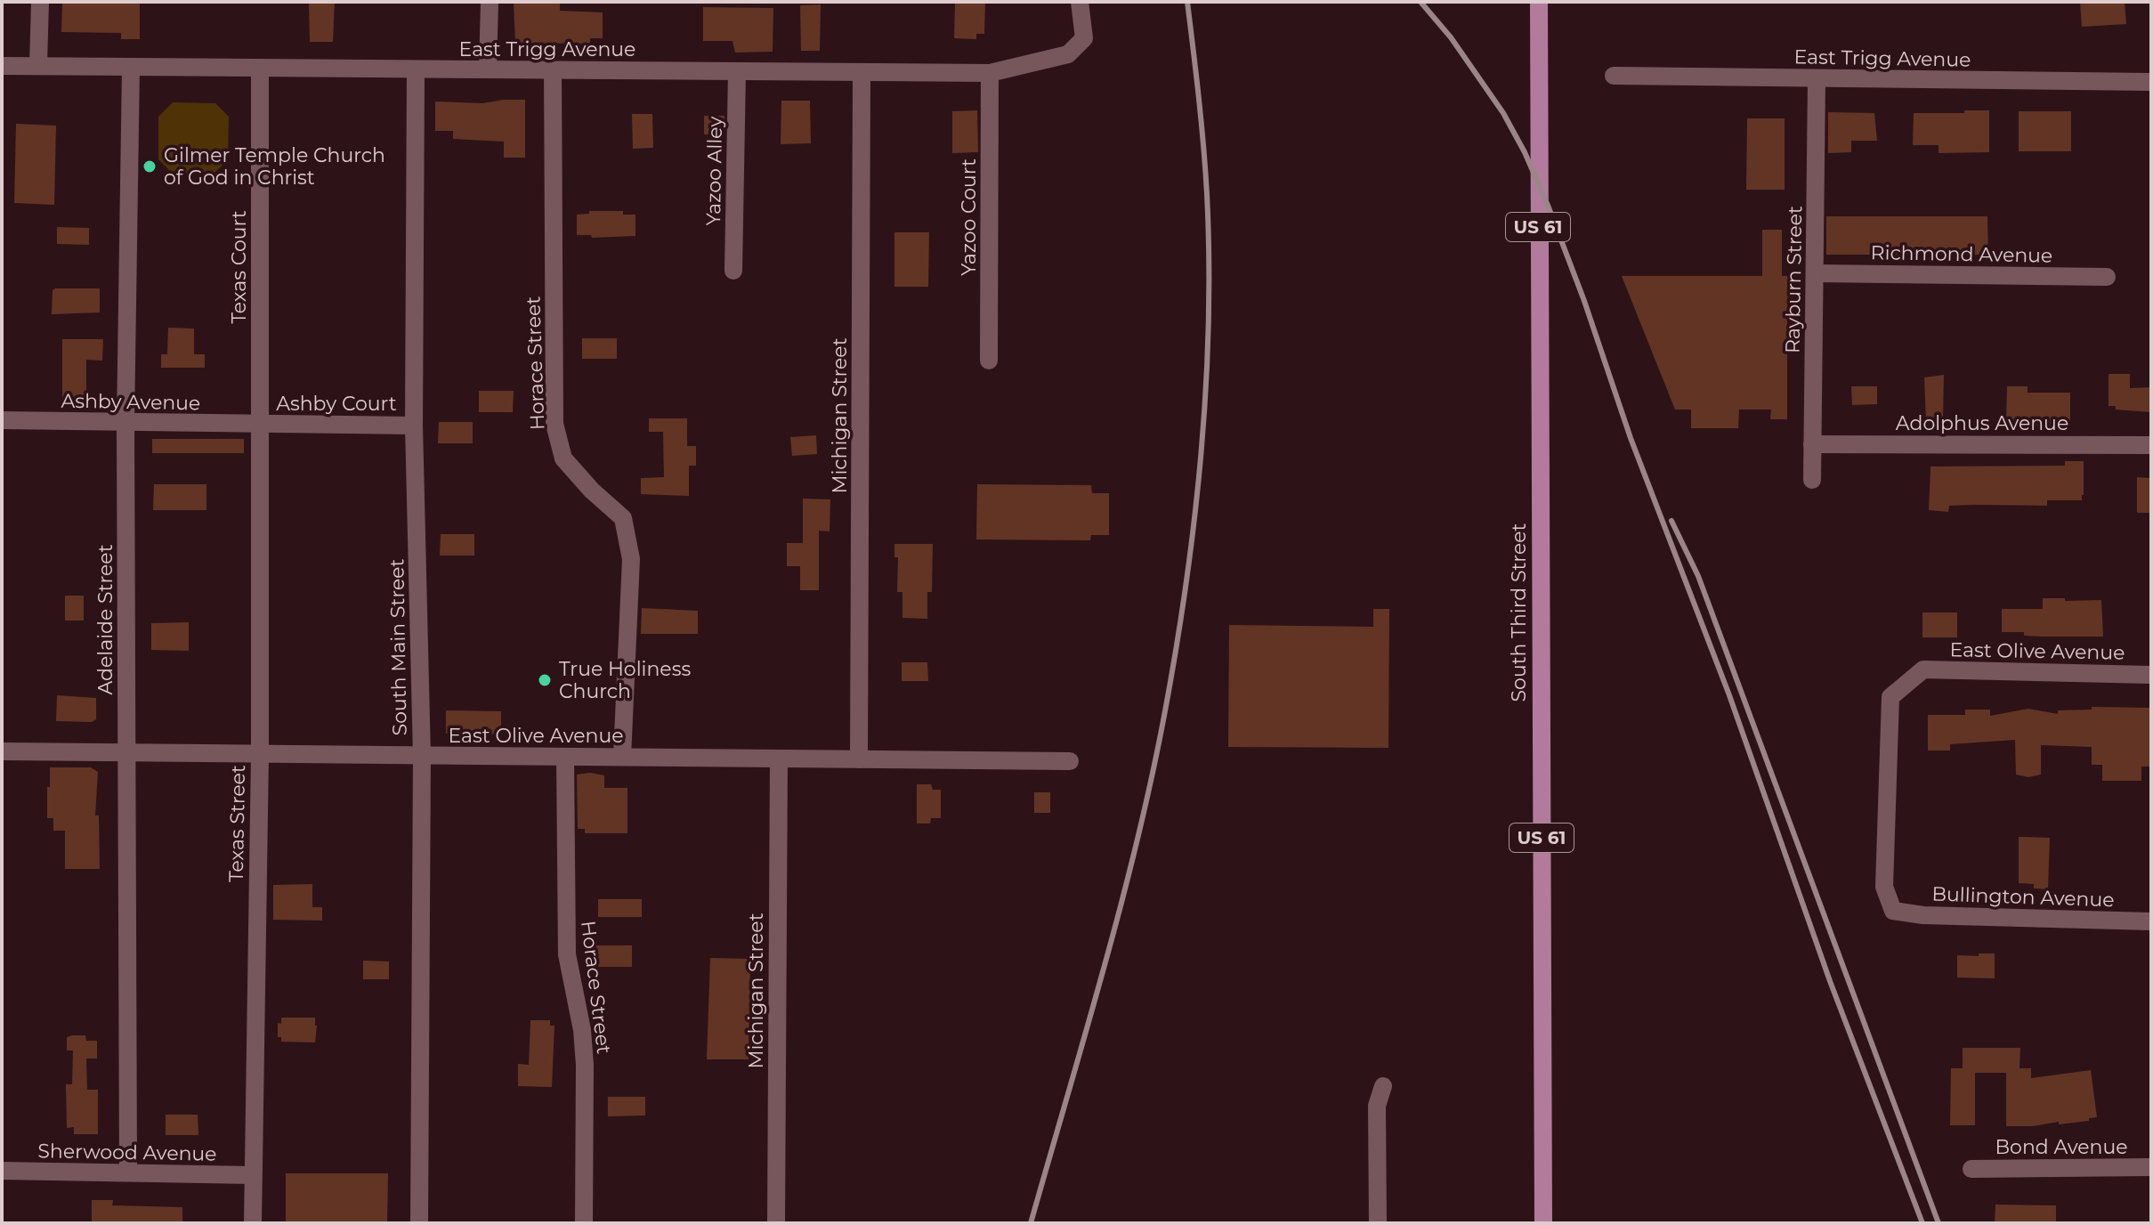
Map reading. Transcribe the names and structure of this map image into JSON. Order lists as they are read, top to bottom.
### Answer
{
  "streets": {
    "main road": ["US 61", "South Third Street"],
    "street": [
      "East Trigg Avenue",
      "Yazoo Alley",
      "Yazoo Court",
      "Richmond Avenue",
      "Texas Court",
      "Rayburn Street",
      "Horace Street",
      "Ashby Avenue",
      "Ashby Court",
      "Michigan Street",
      "Adolphus Avenue",
      "Adelaide Street",
      "South Main Street",
      "East Olive Avenue",
      "Texas Street",
      "Bullington Avenue",
      "Bond Avenue",
      "Sherwood Avenue"
    ]
  },
  "crossings": [
    ["East Trigg Avenue", "Yazoo Alley"],
    ["East Trigg Avenue", "Yazoo Court"],
    ["East Trigg Avenue", "Texas Court"],
    ["East Trigg Avenue", "Rayburn Street"],
    ["East Trigg Avenue", "Horace Street"],
    ["East Trigg Avenue", "Michigan Street"],
    ["East Trigg Avenue", "Adelaide Street"],
    ["East Trigg Avenue", "South Main Street"],
    ["Richmond Avenue", "Rayburn Street"],
    ["Texas Court", "Ashby Avenue"],
    ["Texas Court", "Ashby Court"],
    ["Texas Court", "Texas Street"],
    ["Rayburn Street", "Adolphus Avenue"],
    ["Horace Street", "East Olive Avenue"],
    ["Ashby Avenue", "Ashby Court"],
    ["Ashby Avenue", "Adelaide Street"],
    ["Ashby Avenue", "Texas Street"],
    ["Ashby Court", "South Main Street"],
    ["Ashby Court", "Texas Street"],
    ["Michigan Street", "East Olive Avenue"],
    ["Adelaide Street", "East Olive Avenue"],
    ["Adelaide Street", "Sherwood Avenue"],
    ["South Main Street", "East Olive Avenue"],
    ["East Olive Avenue", "Texas Street"],
    ["East Olive Avenue", "Bullington Avenue"],
    ["Texas Street", "Sherwood Avenue"]
  ],
  "places": ["Gilmer Temple Church of God in Christ", "True Holiness Church"]
}
